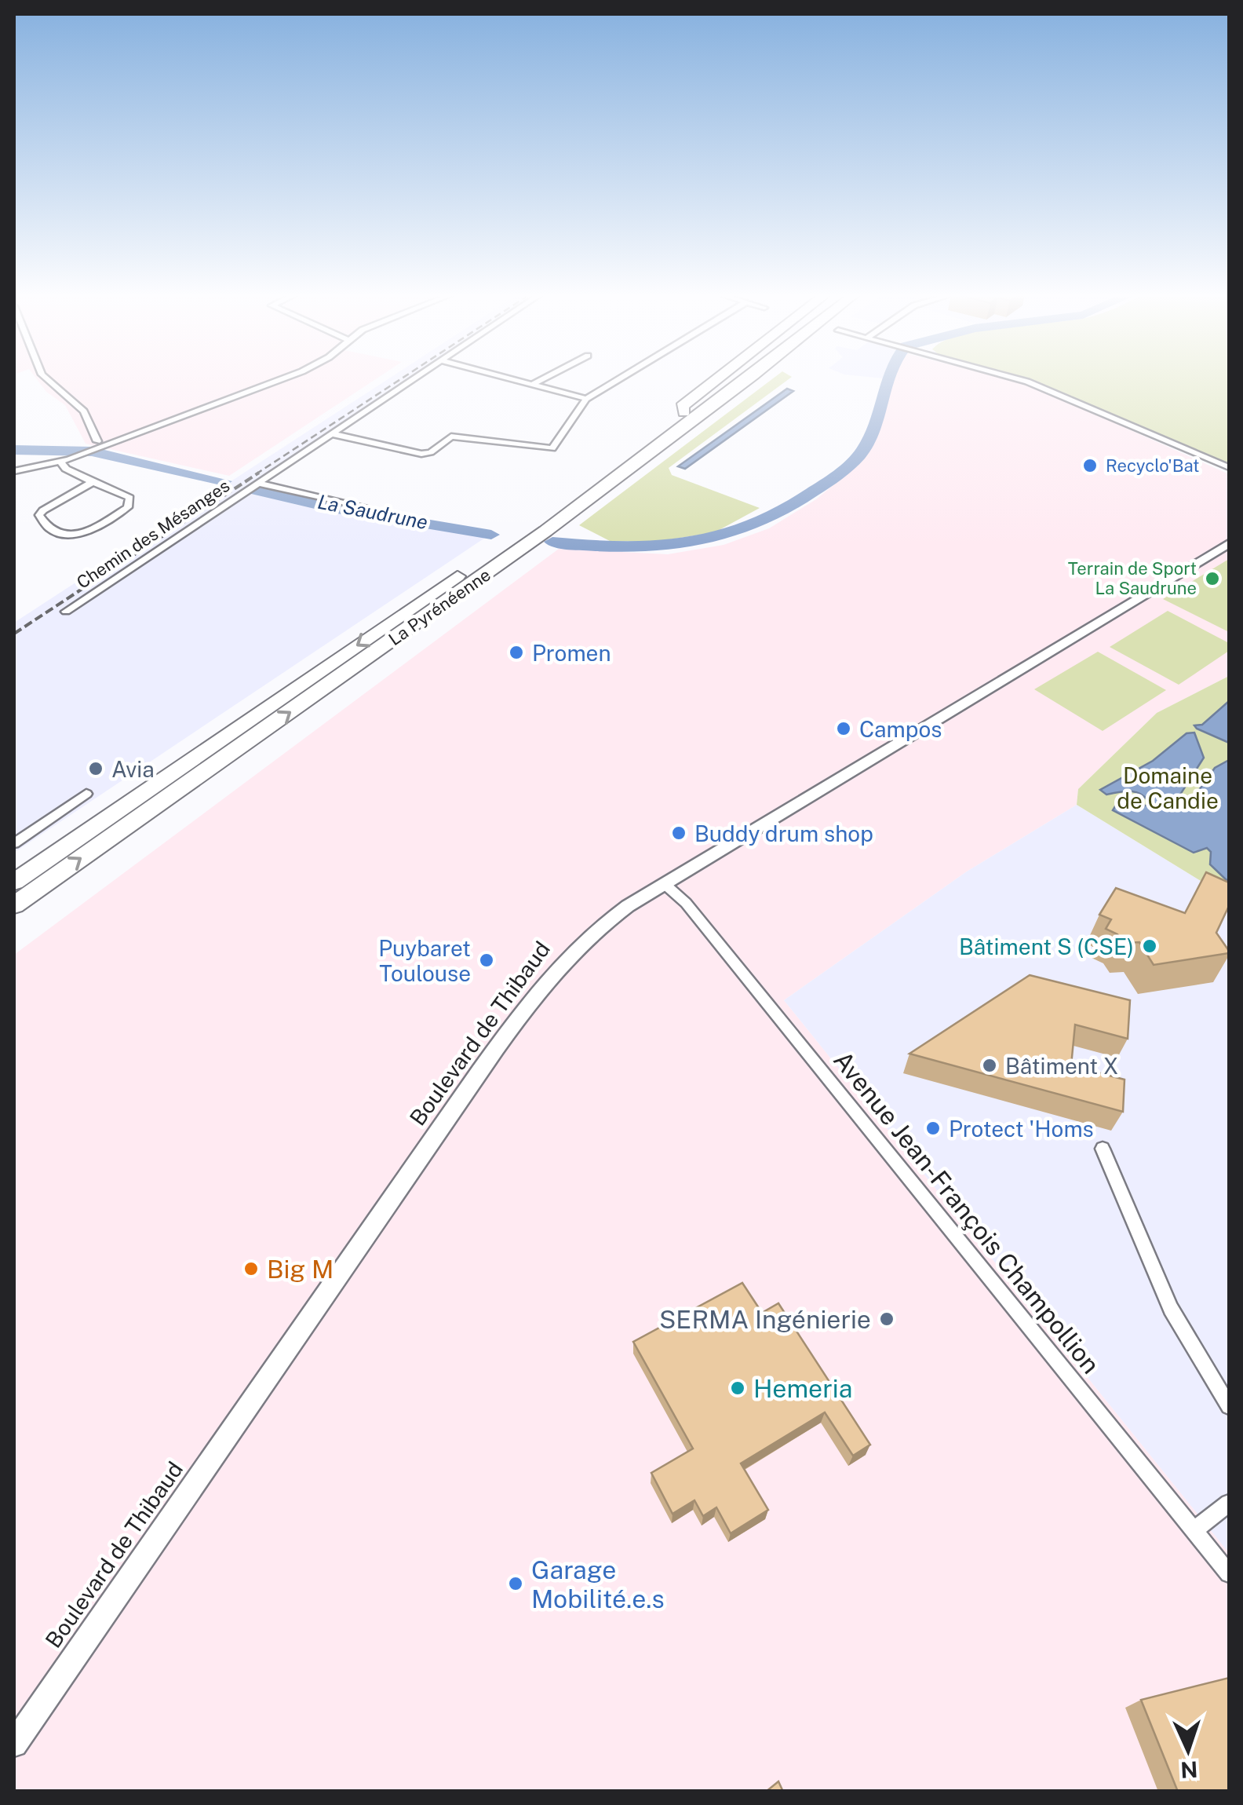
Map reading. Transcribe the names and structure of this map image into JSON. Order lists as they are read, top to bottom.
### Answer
{
  "streets": {
    "highway": ["La Pyrénéenne"],
    "street": ["Chemin des Mésanges", "Boulevard de Thibaud", "Avenue Jean-François Champollion"]
  },
  "crossings": [
    ["Boulevard de Thibaud", "Avenue Jean-François Champollion"]
  ],
  "water": ["La Saudrune"],
  "parks": ["Domaine de Candie"],
  "places": [
    "Recyclo'Bat",
    "Terrain de Sport La Saudrune",
    "Promen",
    "Campos",
    "Avia",
    "Buddy drum shop",
    "Bâtiment S (CSE)",
    "Puybaret Toulouse",
    "Bâtiment X",
    "Protect 'Homs",
    "Big M",
    "SERMA Ingénierie",
    "Hemeria",
    "Garage Mobilité.e.s"
  ],
  "north": "bottom"
}
